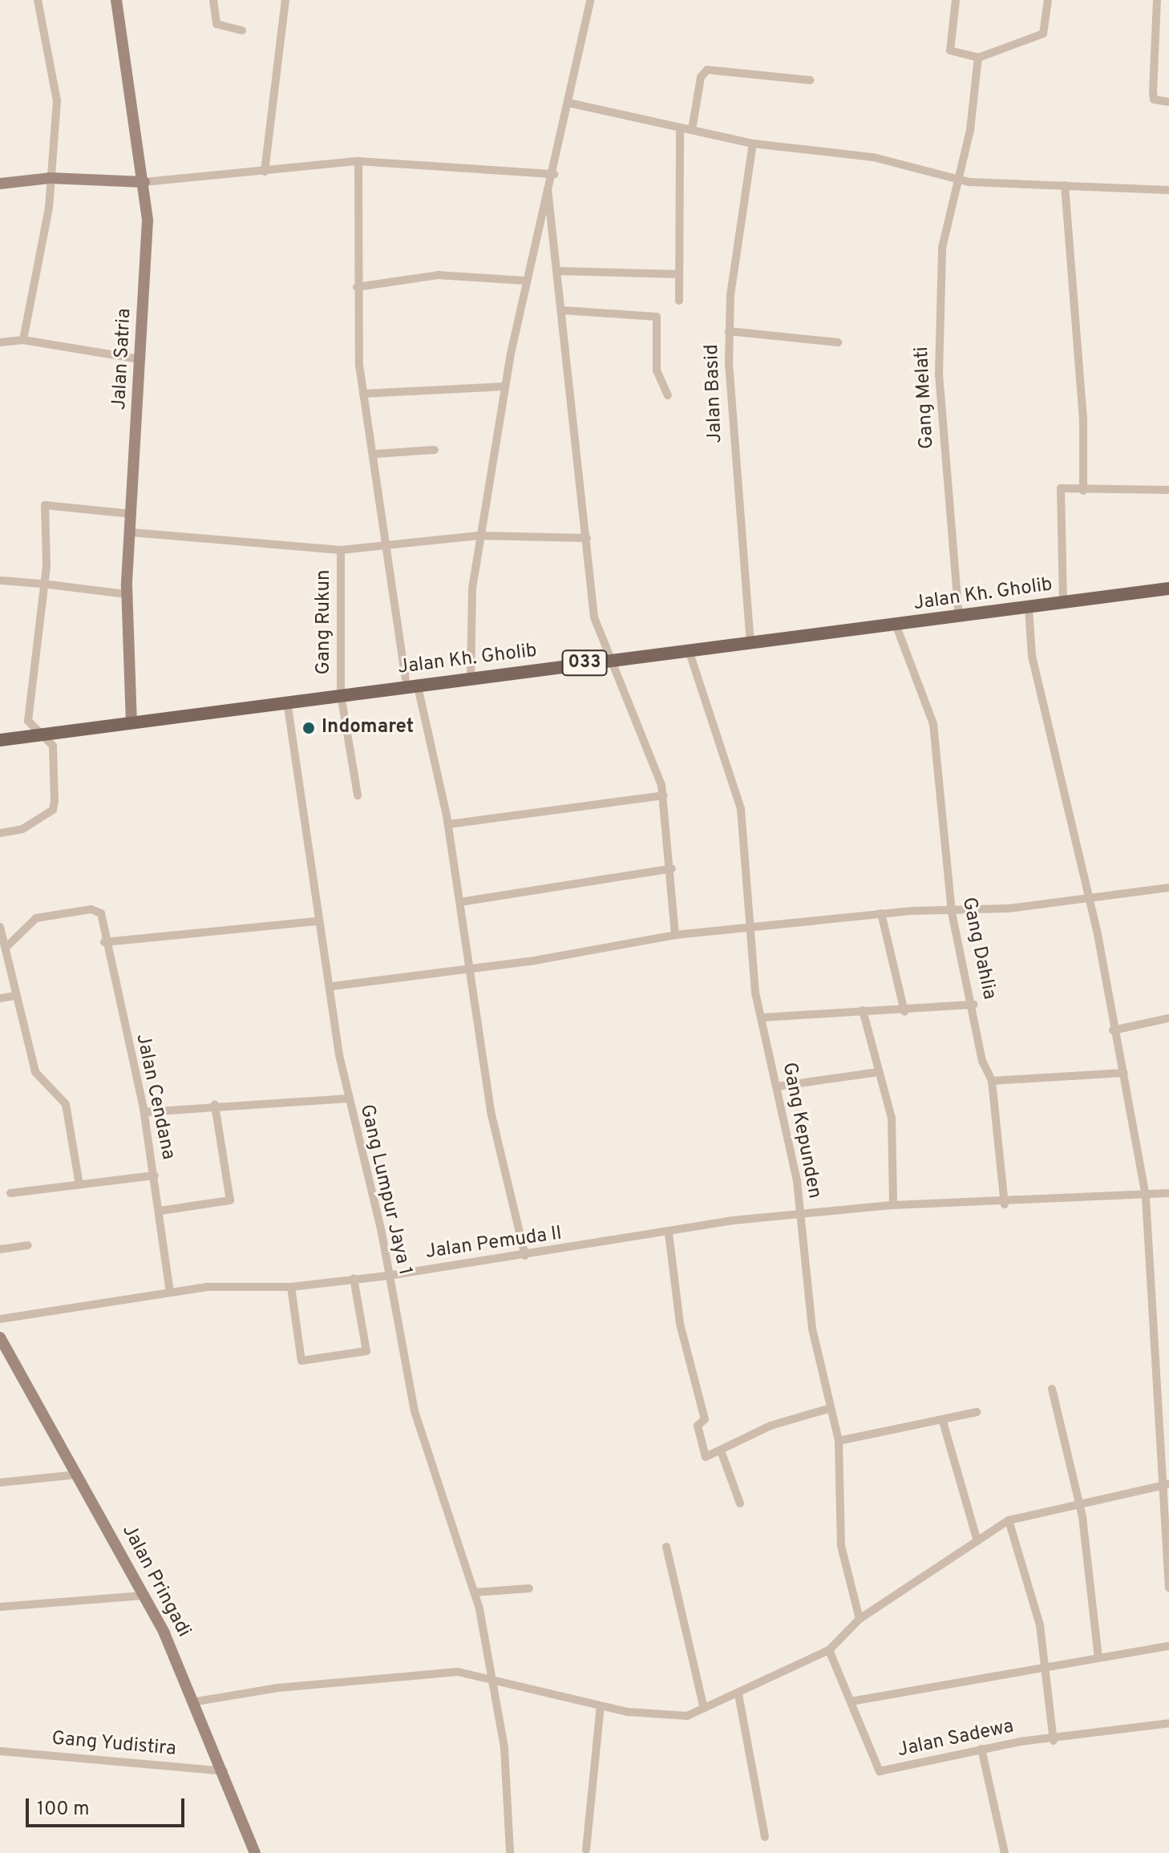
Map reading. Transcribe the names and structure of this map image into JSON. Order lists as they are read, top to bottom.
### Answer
{
  "streets": {
    "main road": ["Jalan Kh. Gholib", "033"],
    "street": [
      "Jalan Satria",
      "Jalan Basid",
      "Gang Melati",
      "Gang Rukun",
      "Gang Dahlia",
      "Jalan Cendana",
      "Gang Kepunden",
      "Gang Lumpur Jaya 1",
      "Jalan Pemuda II",
      "Jalan Pringadi",
      "Jalan Sadewa",
      "Gang Yudistira"
    ]
  },
  "crossings": [
    ["Jalan Satria", "Jalan Kh. Gholib"],
    ["Jalan Basid", "Jalan Kh. Gholib"],
    ["Gang Melati", "Jalan Kh. Gholib"],
    ["Jalan Kh. Gholib", "Gang Rukun"],
    ["Jalan Kh. Gholib", "Gang Dahlia"],
    ["Jalan Kh. Gholib", "Gang Kepunden"],
    ["Jalan Kh. Gholib", "Gang Lumpur Jaya 1"],
    ["Gang Dahlia", "Jalan Pemuda II"],
    ["Jalan Cendana", "Jalan Pemuda II"],
    ["Gang Kepunden", "Jalan Pemuda II"],
    ["Gang Lumpur Jaya 1", "Jalan Pemuda II"],
    ["Jalan Pringadi", "Gang Yudistira"]
  ],
  "places": ["Indomaret"],
  "scale_bar": "100 m"
}
